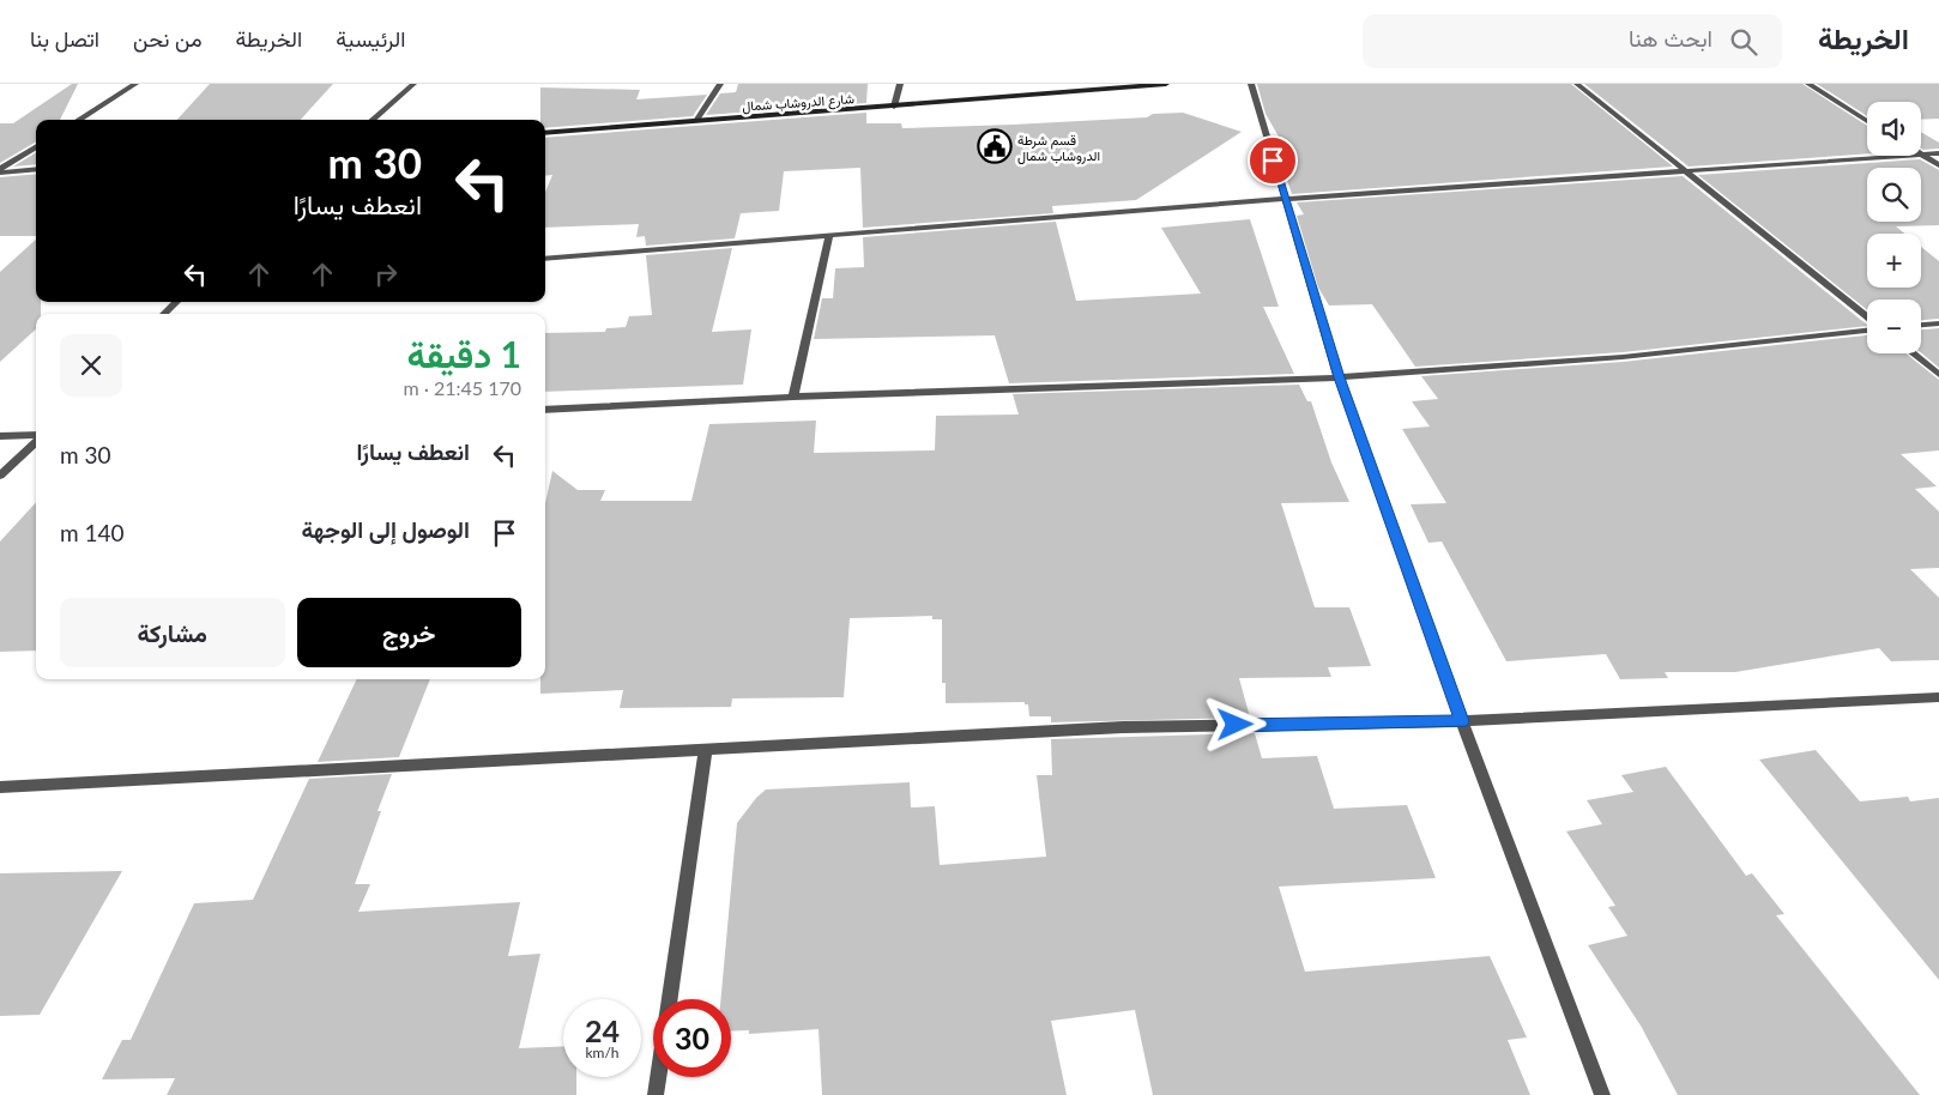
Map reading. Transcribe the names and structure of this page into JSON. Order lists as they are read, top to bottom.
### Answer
{
  "streets": {
    "street": ["شارع الدروشاب شمال"]
  },
  "places": {
    "public building": ["قسم شرطة الدروشاب شمال"]
  },
  "page": {
    "header": "الخريطة",
    "search": "ابحث هنا",
    "nav": [
      "الرئيسية",
      "الخريطة",
      "من نحن",
      "اتصل بنا"
    ],
    "map_buttons": ["+", "−"],
    "turn": ["30 m", "انعطف يسارًا"],
    "heading": ["1 دقيقة", "170 m · 21:45"],
    "list": [
      {
        "name": "انعطف يسارًا",
        "value": "30 m"
      },
      {
        "name": "الوصول إلى الوجهة",
        "value": "140 m"
      }
    ],
    "buttons": ["خروج", "مشاركة"],
    "speed": "24 km/h",
    "limit": "30"
  }
}
